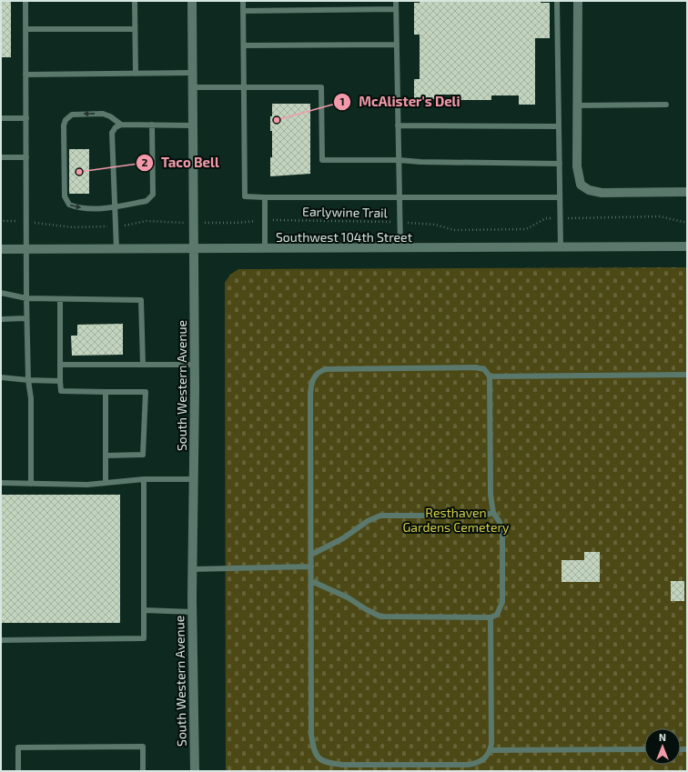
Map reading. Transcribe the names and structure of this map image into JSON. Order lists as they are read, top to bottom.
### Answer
{
  "streets": {
    "main road": ["Southwest 104th Street", "South Western Avenue"],
    "path": ["Earlywine Trail"]
  },
  "crossings": [
    ["Earlywine Trail", "South Western Avenue"],
    ["Southwest 104th Street", "South Western Avenue"]
  ],
  "parks": ["Resthaven Gardens Cemetery"],
  "places": ["McAlister's Deli", "Taco Bell"],
  "north": "top"
}
